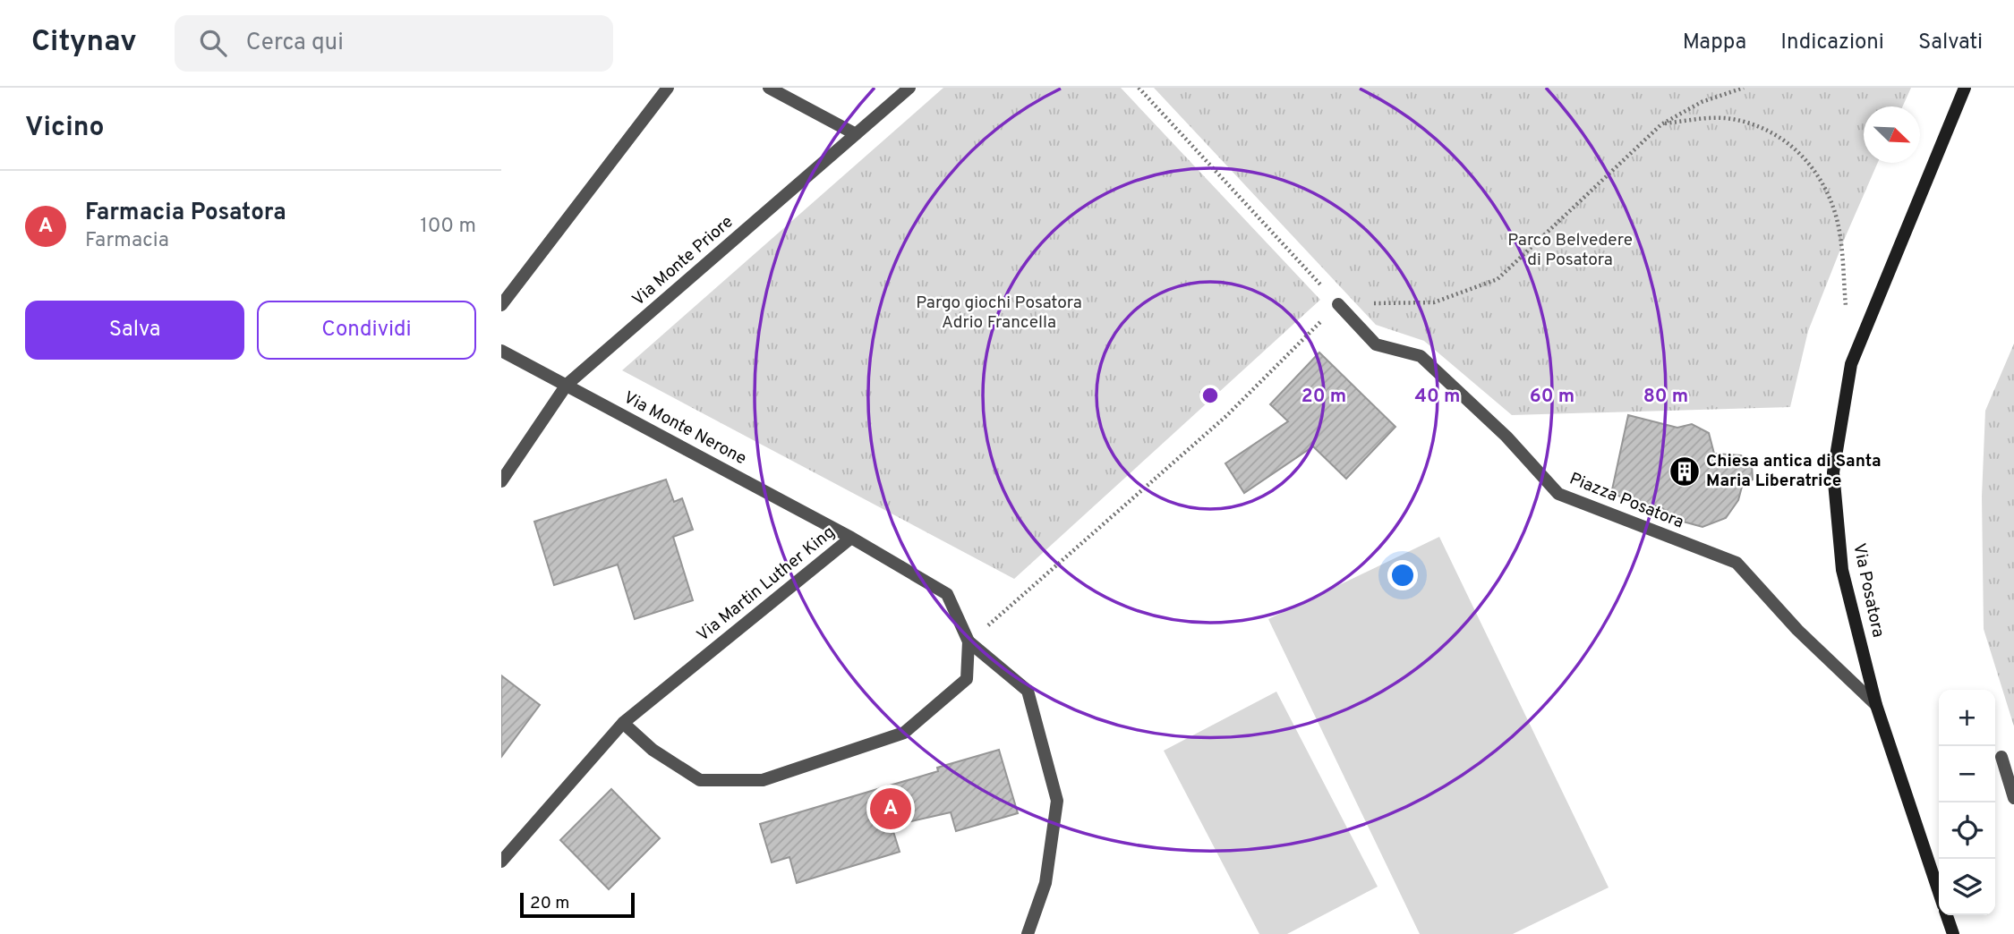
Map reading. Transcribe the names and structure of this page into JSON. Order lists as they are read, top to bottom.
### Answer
{
  "streets": {
    "street": [
      "Via Monte Priore",
      "Via Monte Nerone",
      "Piazza Posatora",
      "Via Martin Luther King",
      "Via Posatora"
    ]
  },
  "crossings": [
    ["Via Monte Priore", "Via Monte Nerone"],
    ["Via Monte Nerone", "Via Martin Luther King"],
    ["Piazza Posatora", "Via Posatora"]
  ],
  "parks": ["Parco Belvedere di Posatora", "Pargo giochi Posatora Adrio Francella"],
  "places": {
    "building": ["Chiesa antica di Santa Maria Liberatrice"]
  },
  "scale_bar": "20 m",
  "north": "bottom right",
  "page": {
    "header": "Citynav",
    "search": "Cerca qui",
    "nav": ["Mappa", "Indicazioni", "Salvati"],
    "heading": "Vicino",
    "list": [
      {
        "mark": "A",
        "name": "Farmacia Posatora",
        "note": "Farmacia",
        "value": "100 m"
      }
    ],
    "buttons": ["Salva", "Condividi"],
    "map_buttons": ["+", "−"],
    "pins": "A",
    "scale": "20 m"
  },
  "rings": [
    "20 m",
    "40 m",
    "60 m",
    "80 m"
  ]
}
